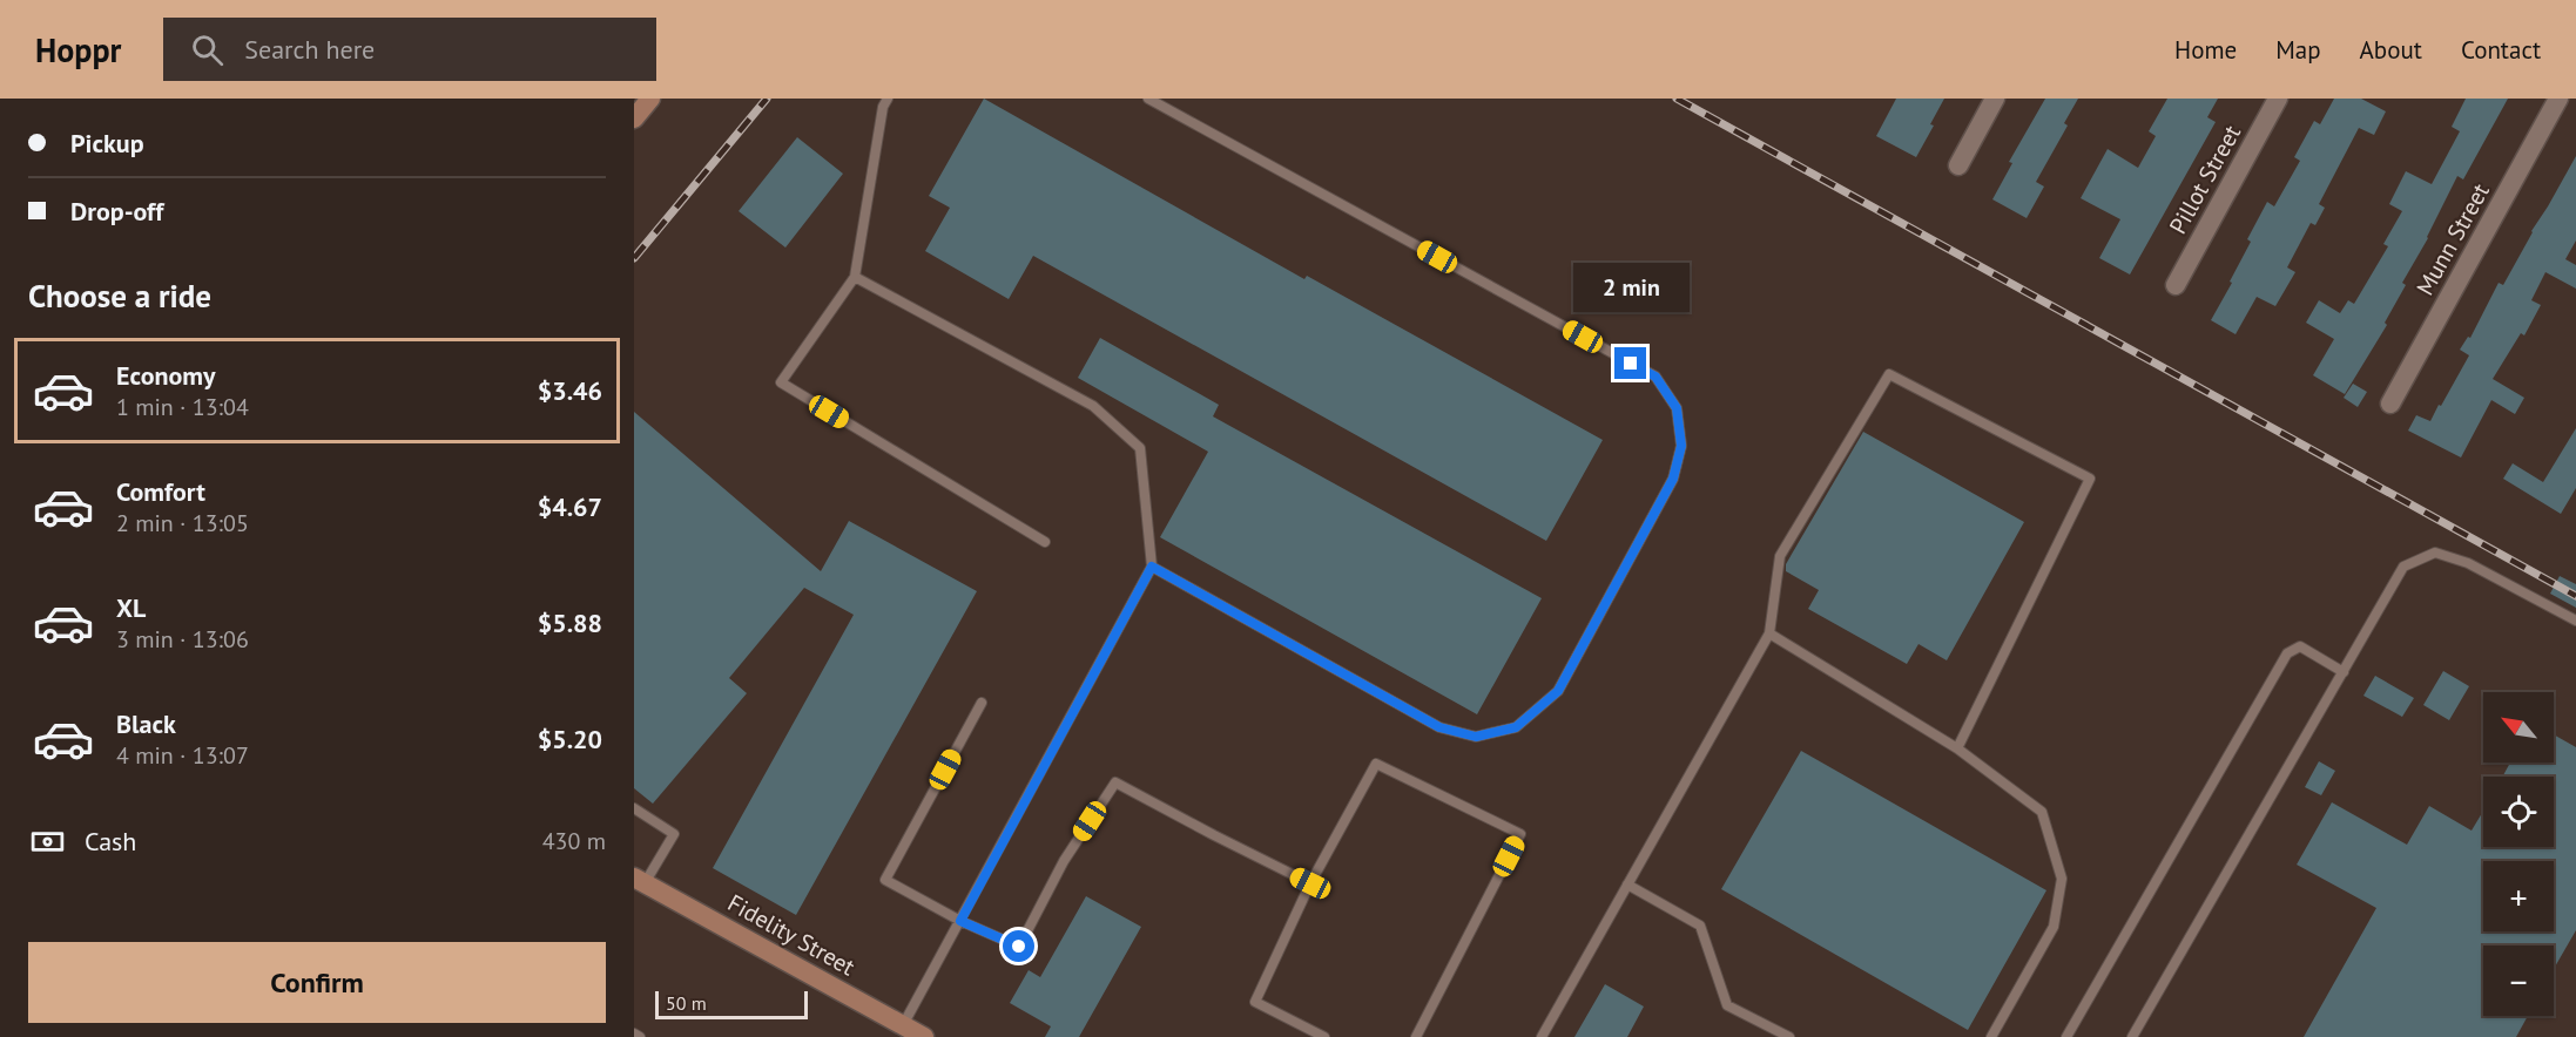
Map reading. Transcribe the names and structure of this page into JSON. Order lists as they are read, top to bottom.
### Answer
{
  "streets": {
    "main road": ["Fidelity Street"],
    "street": ["Pillot Street", "Munn Street"]
  },
  "scale_bar": "50 m",
  "north": "top left",
  "page": {
    "header": "Hoppr",
    "search": "Search here",
    "nav": [
      "Home",
      "Map",
      "About",
      "Contact"
    ],
    "banner": ["Pickup", "Drop-off"],
    "heading": "Choose a ride",
    "bubble": "2 min",
    "list": [
      {
        "name": "Economy",
        "note": "1 min · 13:04",
        "value": "$3.46"
      },
      {
        "name": "Comfort",
        "note": "2 min · 13:05",
        "value": "$4.67"
      },
      {
        "name": "XL",
        "note": "3 min · 13:06",
        "value": "$5.88"
      },
      {
        "name": "Black",
        "note": "4 min · 13:07",
        "value": "$5.20"
      }
    ],
    "map_buttons": ["+", "−"],
    "pay": ["Cash", "430 m"],
    "buttons": "Confirm",
    "scale": "50 m"
  }
}
